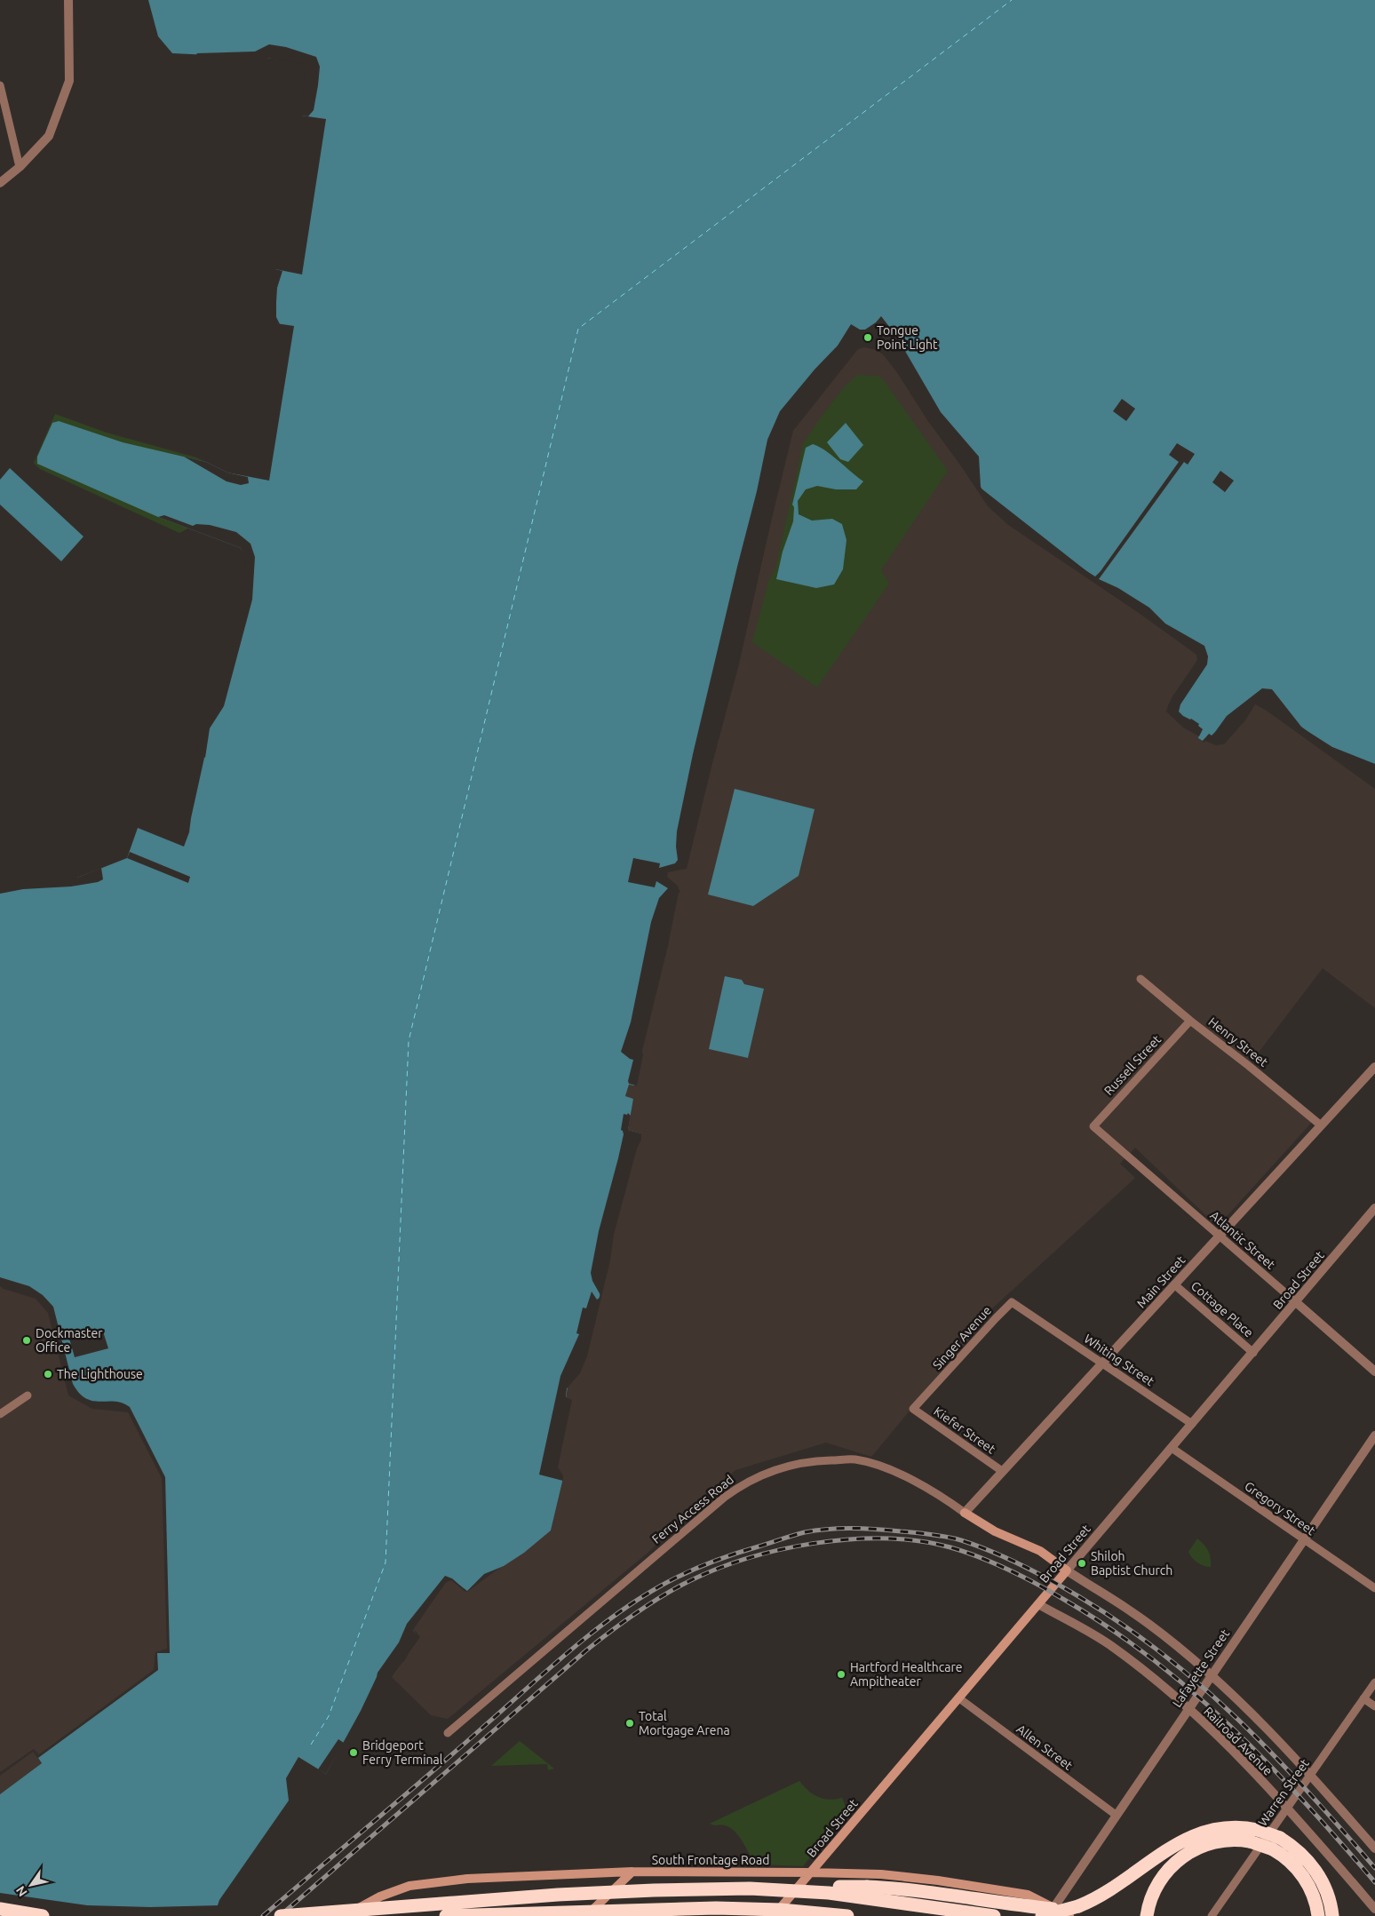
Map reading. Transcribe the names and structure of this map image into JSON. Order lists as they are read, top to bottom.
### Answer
{
  "streets": {
    "main road": ["Broad Street", "Ferry Access Road", "South Frontage Road"],
    "street": [
      "Henry Street",
      "Russell Street",
      "Atlantic Street",
      "Main Street",
      "Cottage Place",
      "Singer Avenue",
      "Whiting Street",
      "Kiefer Street",
      "Gregory Street",
      "Lafayette Street",
      "Railroad Avenue",
      "Allen Street",
      "Warren Street"
    ]
  },
  "crossings": [
    ["Henry Street", "Russell Street"],
    ["Henry Street", "Main Street"],
    ["Russell Street", "Atlantic Street"],
    ["Atlantic Street", "Broad Street"],
    ["Atlantic Street", "Main Street"],
    ["Broad Street", "Cottage Place"],
    ["Broad Street", "Whiting Street"],
    ["Broad Street", "Gregory Street"],
    ["Broad Street", "Ferry Access Road"],
    ["Broad Street", "Railroad Avenue"],
    ["Broad Street", "Allen Street"],
    ["Broad Street", "South Frontage Road"],
    ["Main Street", "Cottage Place"],
    ["Main Street", "Whiting Street"],
    ["Main Street", "Kiefer Street"],
    ["Main Street", "Ferry Access Road"],
    ["Singer Avenue", "Whiting Street"],
    ["Singer Avenue", "Kiefer Street"],
    ["Gregory Street", "Lafayette Street"],
    ["Lafayette Street", "Railroad Avenue"],
    ["Lafayette Street", "Allen Street"],
    ["Lafayette Street", "South Frontage Road"],
    ["Railroad Avenue", "Warren Street"]
  ],
  "places": [
    "Tongue Point Light",
    "Dockmaster Office",
    "The Lighthouse",
    "Shiloh Baptist Church",
    "Hartford Healthcare Ampitheater",
    "Total Mortgage Arena",
    "Bridgeport Ferry Terminal"
  ],
  "north": "bottom left"
}
